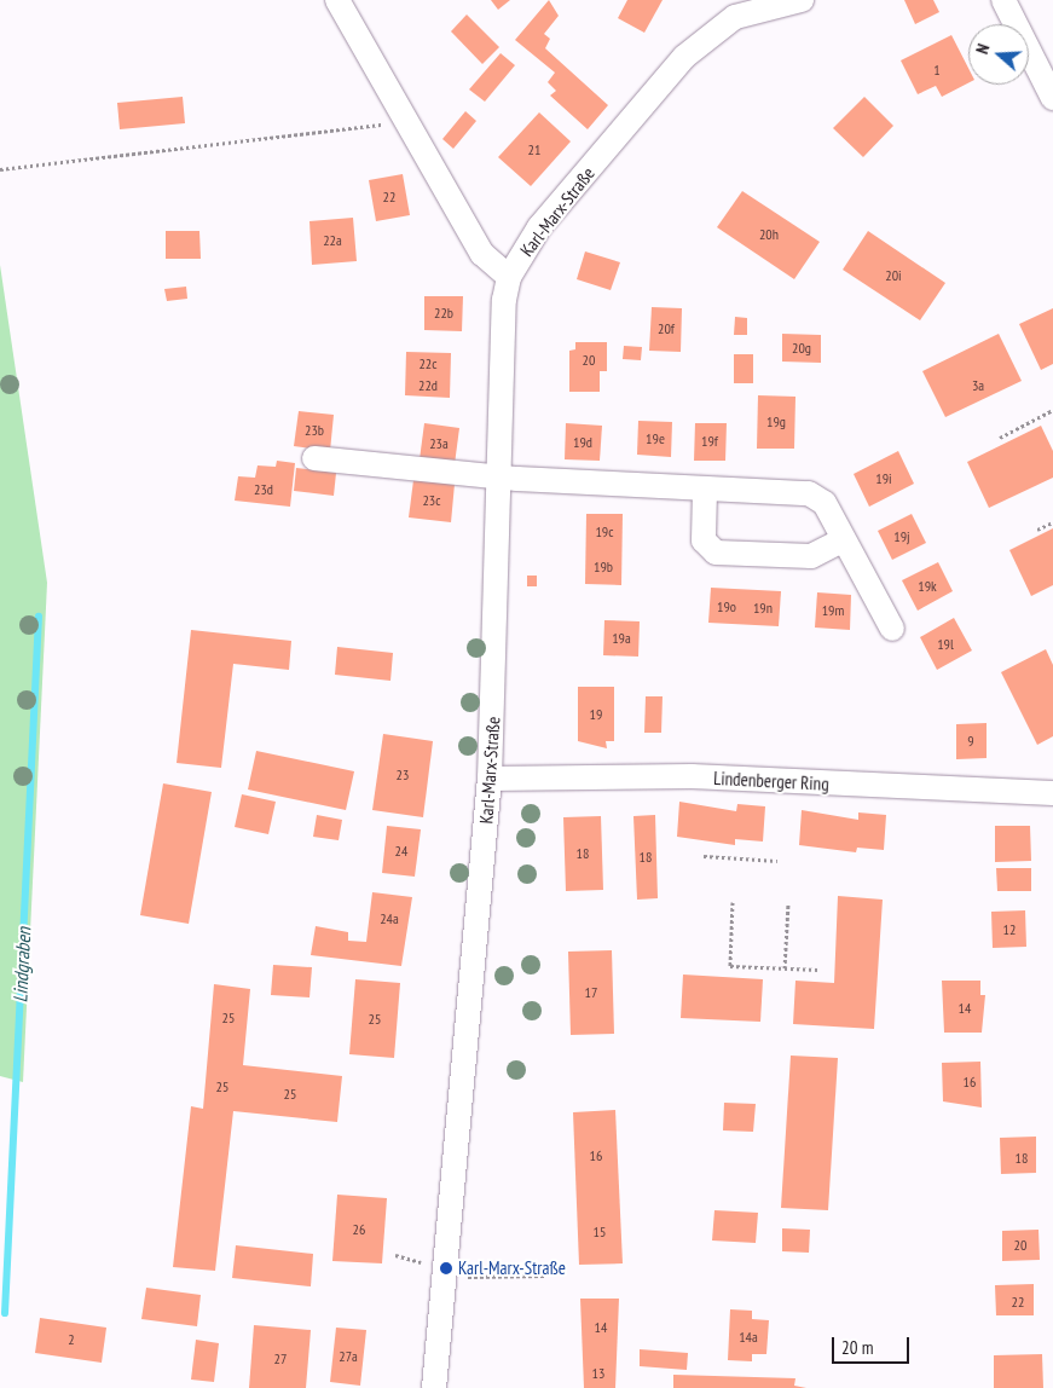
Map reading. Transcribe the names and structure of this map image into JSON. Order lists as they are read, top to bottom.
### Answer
{
  "streets": {
    "street": ["Karl-Marx-Straße", "Lindenberger Ring"]
  },
  "crossings": [
    ["Karl-Marx-Straße", "Lindenberger Ring"]
  ],
  "water": ["Lindgraben"],
  "places": ["Karl-Marx-Straße"],
  "house_numbers": [
    "1",
    "21",
    "22",
    "20h",
    "22a",
    "20i",
    "22b",
    "20f",
    "20g",
    "20",
    "22c",
    "22d",
    "3a",
    "19g",
    "23b",
    "19e",
    "19f",
    "19d",
    "23a",
    "19i",
    "23d",
    "23c",
    "19c",
    "19j",
    "19b",
    "19k",
    "19o",
    "19n",
    "19m",
    "19a",
    "19l",
    "19",
    "9",
    "23",
    "24",
    "18",
    "18",
    "24a",
    "12",
    "17",
    "14",
    "25",
    "25",
    "16",
    "25",
    "25",
    "16",
    "18",
    "26",
    "15",
    "20",
    "22",
    "14",
    "14a",
    "2",
    "27a",
    "27",
    "13"
  ],
  "scale_bar": "20 m",
  "north": "left"
}
